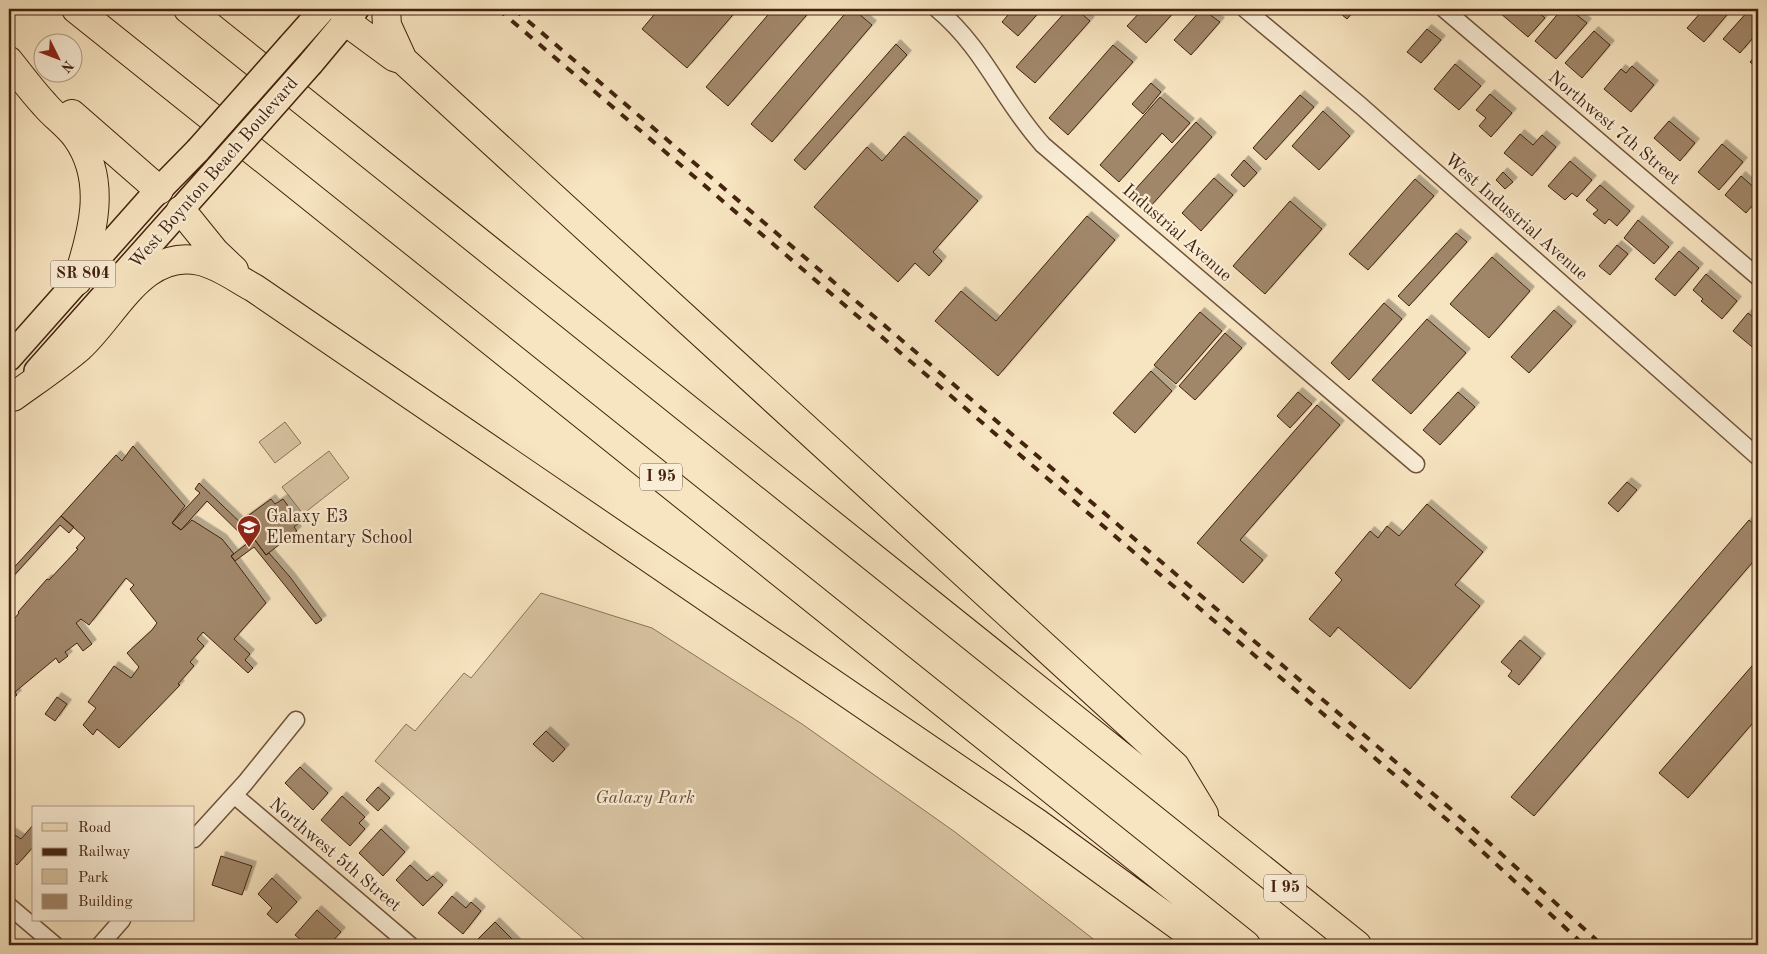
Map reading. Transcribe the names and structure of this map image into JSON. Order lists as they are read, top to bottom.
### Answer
{
  "streets": {
    "highway": ["I 95"],
    "main road": ["West Boynton Beach Boulevard", "SR 804"],
    "street": [
      "Northwest 7th Street",
      "West Industrial Avenue",
      "Industrial Avenue",
      "Northwest 5th Street"
    ]
  },
  "parks": ["Galaxy Park"],
  "places": {
    "school or university": ["Galaxy E3 Elementary School"]
  },
  "legend": [
    "Road",
    "Railway",
    "Park",
    "Building"
  ],
  "north": "bottom right"
}
